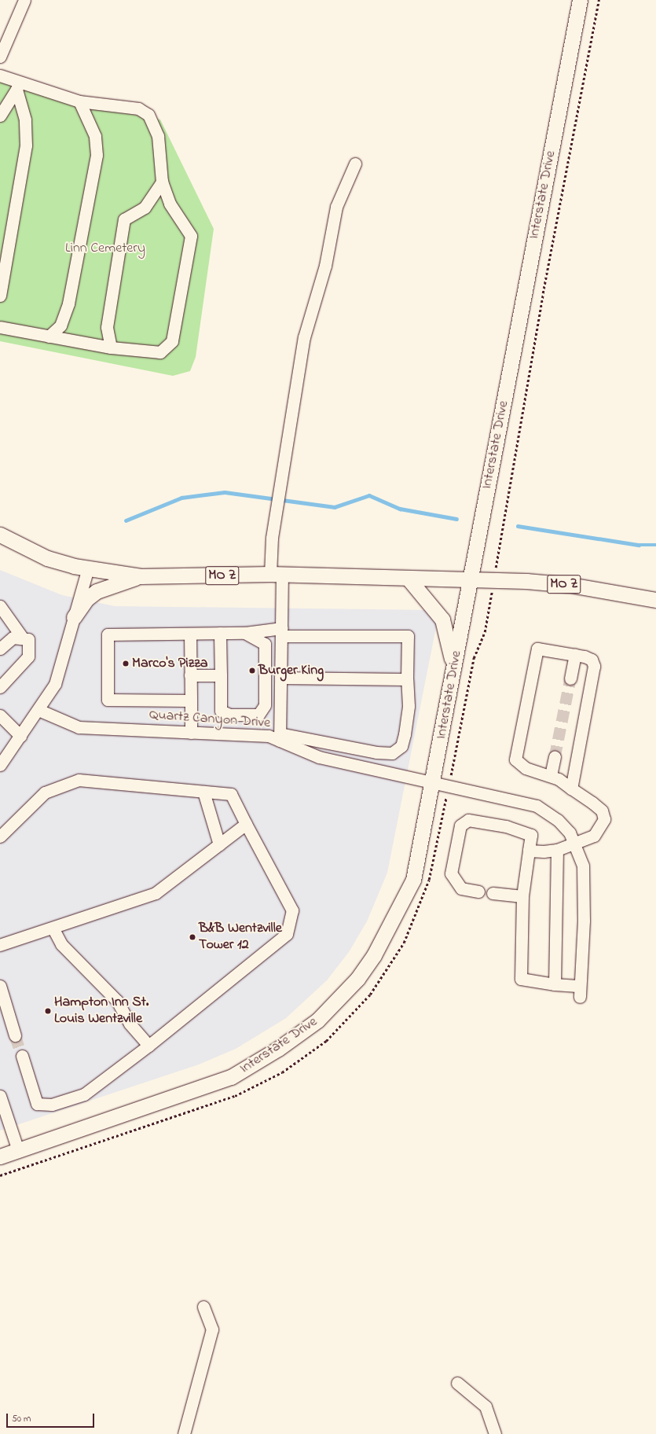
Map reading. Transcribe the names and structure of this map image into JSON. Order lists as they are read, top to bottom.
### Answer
{
  "streets": {
    "main road": ["Interstate Drive", "MO Z"],
    "street": ["Quartz Canyon Drive"]
  },
  "crossings": [
    ["Interstate Drive", "MO Z"],
    ["Interstate Drive", "Quartz Canyon Drive"]
  ],
  "parks": ["Linn Cemetery"],
  "places": [
    "Marco's Pizza",
    "Burger King",
    "B&B Wentzville Tower 12",
    "Hampton Inn St. Louis Wentzville"
  ],
  "scale_bar": "50 m"
}
